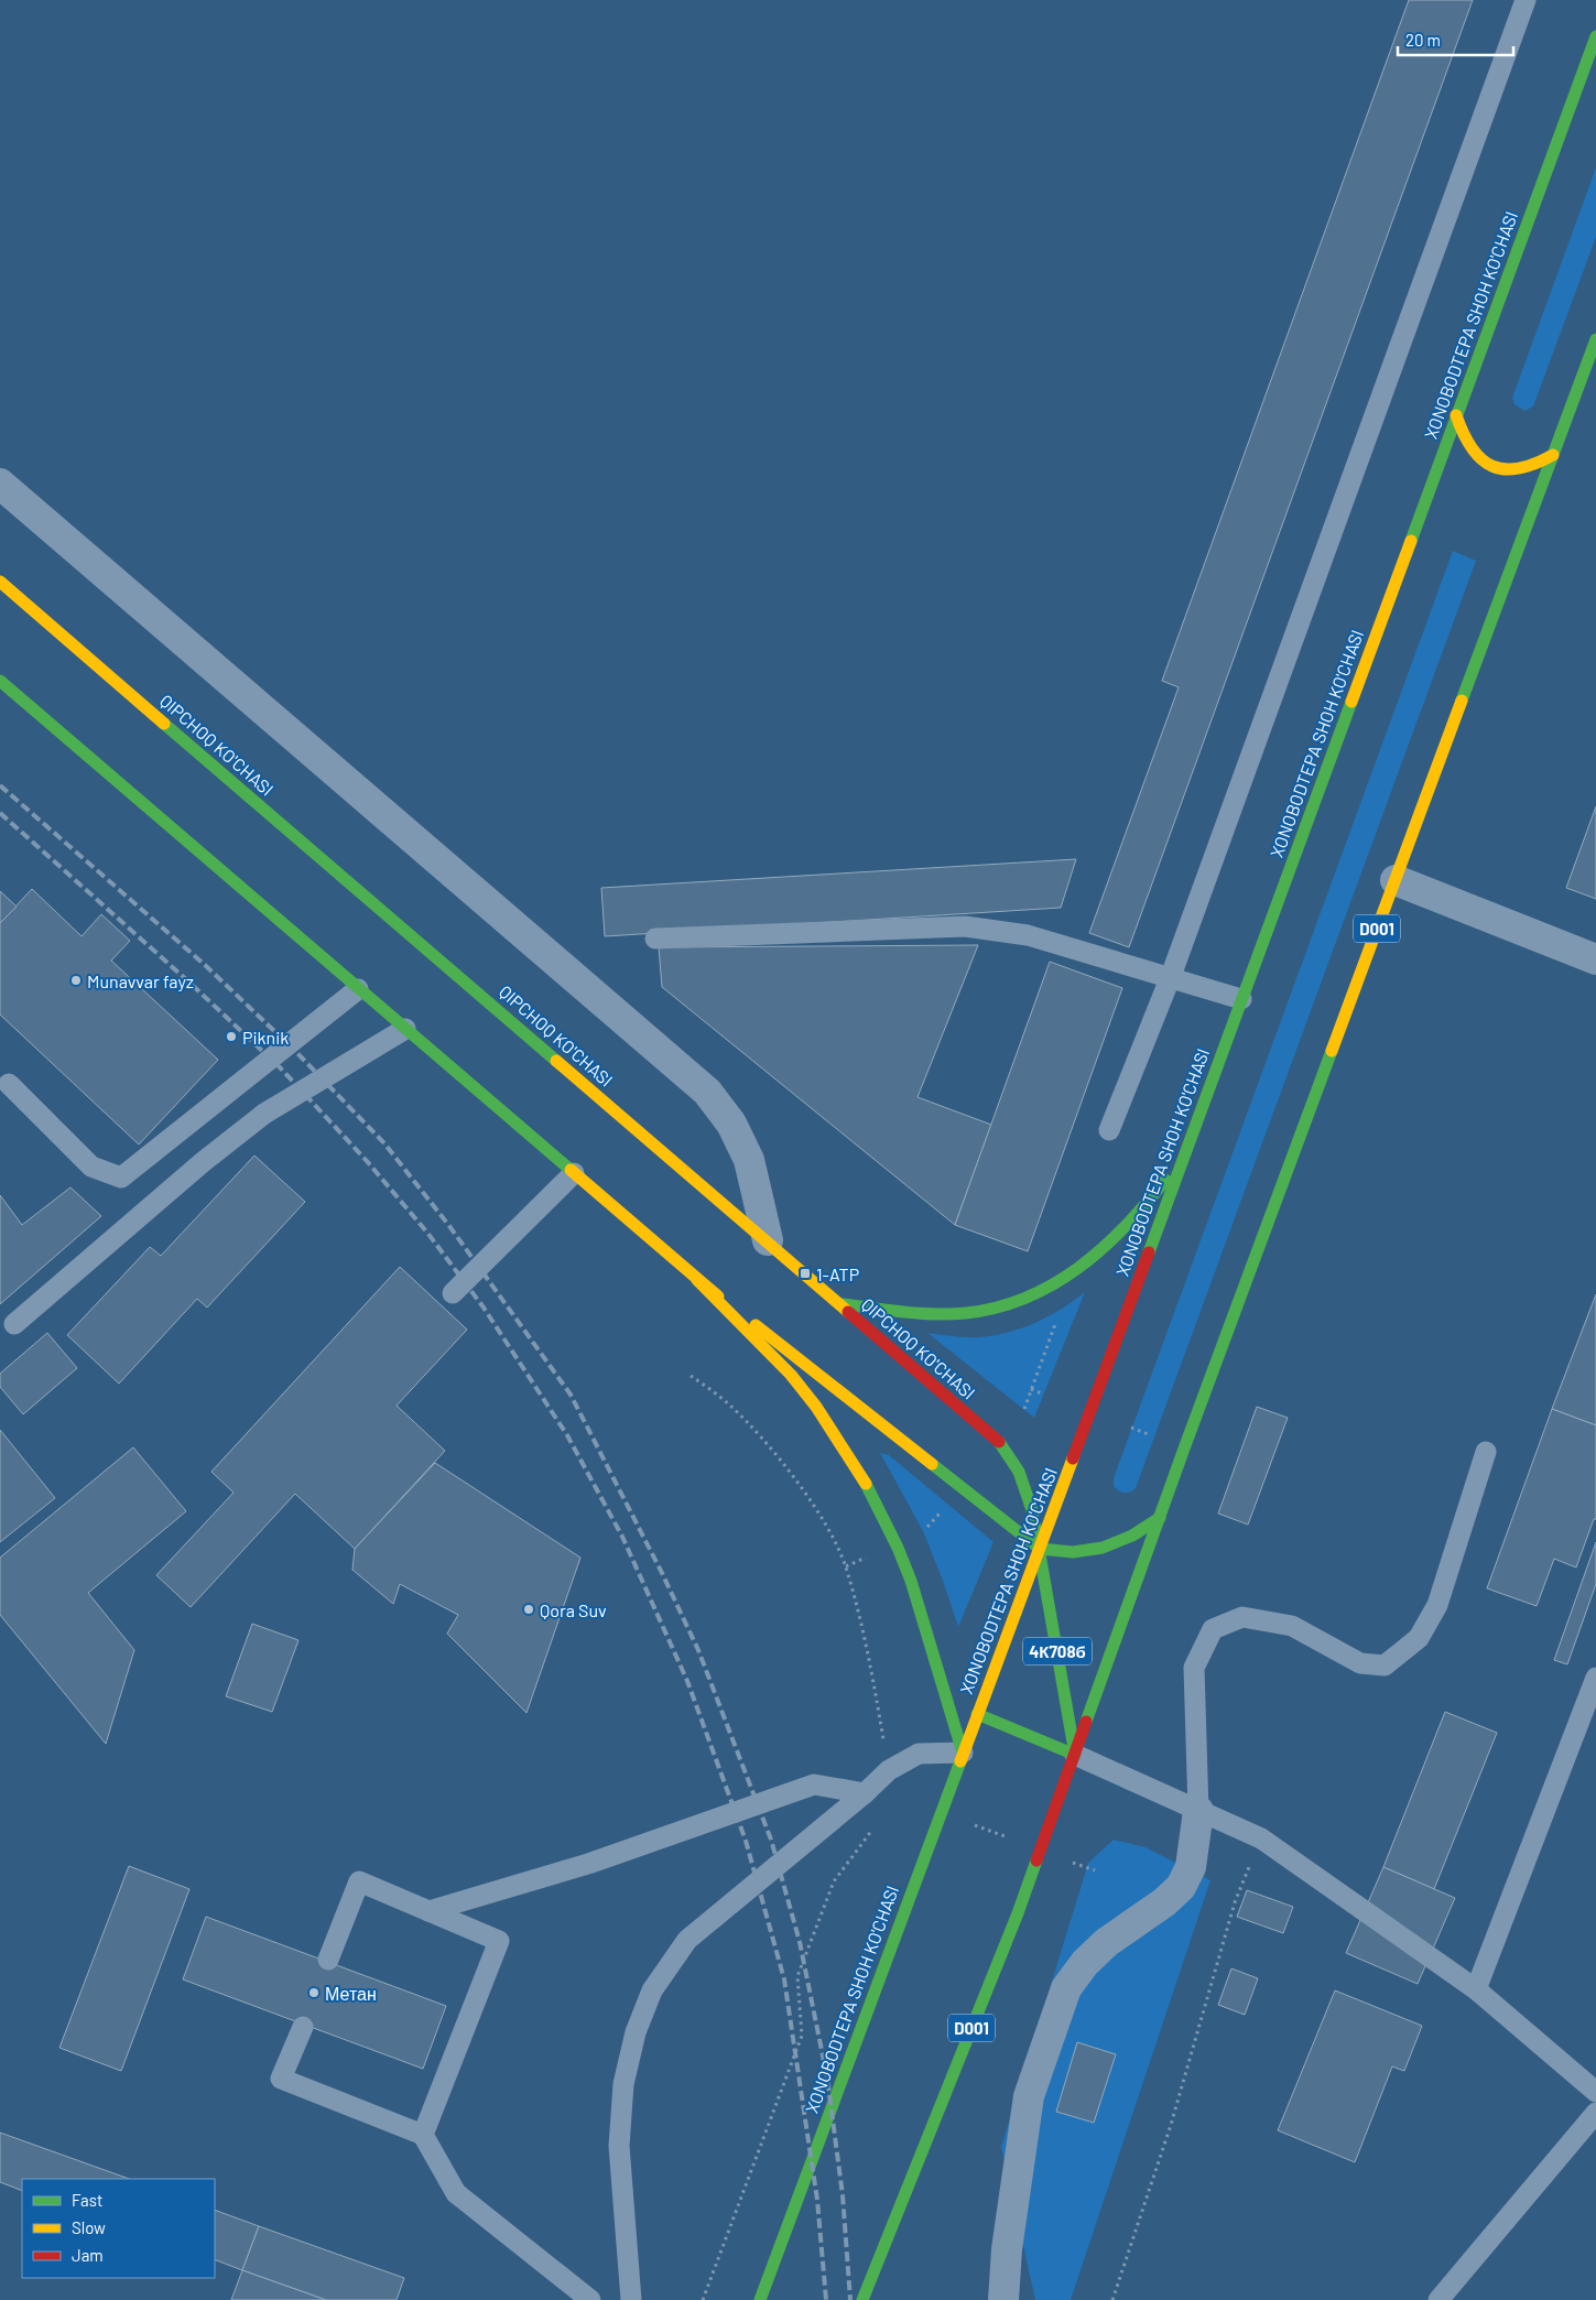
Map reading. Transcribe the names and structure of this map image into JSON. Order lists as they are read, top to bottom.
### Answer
{
  "streets": {
    "main road": [
      "XONOBODTEPA SHOH KO'CHASI",
      "QIPCHOQ KO'CHASI",
      "D001",
      "4К708б"
    ]
  },
  "crossings": [
    ["XONOBODTEPA SHOH KO'CHASI", "QIPCHOQ KO'CHASI"],
    ["QIPCHOQ KO'CHASI", "D001"]
  ],
  "places": {
    "other": [
      "Munavvar fayz",
      "Piknik",
      "Qora Suv",
      "Метан"
    ],
    "transit": ["1-ATP"]
  },
  "legend": ["Fast", "Slow", "Jam"],
  "scale_bar": "20 m"
}
